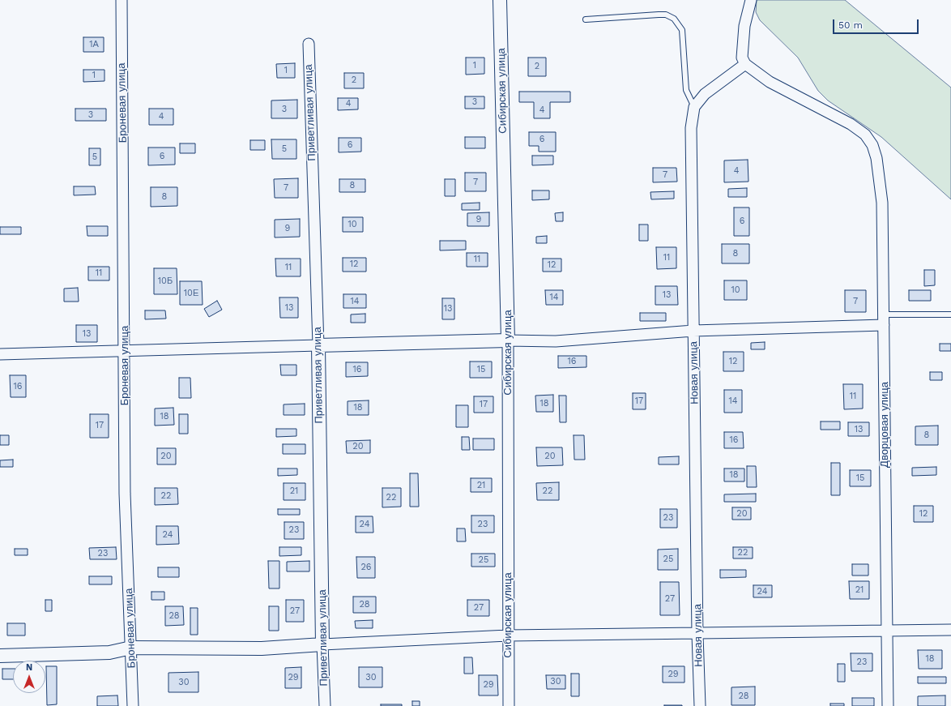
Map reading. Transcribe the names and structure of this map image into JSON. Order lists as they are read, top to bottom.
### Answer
{
  "streets": {
    "street": [
      "Сибирская улица",
      "Броневая улица",
      "Приветливая улица",
      "Новая улица",
      "Дворцовая улица"
    ]
  },
  "house_numbers": [
    "1А",
    "1",
    "2",
    "1",
    "1",
    "2",
    "3",
    "4",
    "3",
    "4",
    "3",
    "4",
    "6",
    "6",
    "5",
    "6",
    "5",
    "4",
    "7",
    "7",
    "8",
    "7",
    "8",
    "9",
    "6",
    "10",
    "9",
    "8",
    "11",
    "11",
    "12",
    "12",
    "11",
    "11",
    "10Б",
    "10",
    "10Е",
    "13",
    "14",
    "14",
    "7",
    "13",
    "13",
    "13",
    "16",
    "12",
    "16",
    "15",
    "16",
    "11",
    "17",
    "14",
    "18",
    "17",
    "18",
    "18",
    "17",
    "13",
    "8",
    "16",
    "20",
    "20",
    "20",
    "18",
    "15",
    "21",
    "21",
    "22",
    "22",
    "22",
    "20",
    "12",
    "23",
    "24",
    "23",
    "23",
    "24",
    "22",
    "23",
    "25",
    "25",
    "26",
    "21",
    "24",
    "27",
    "28",
    "27",
    "27",
    "28",
    "18",
    "23",
    "29",
    "29",
    "30",
    "30",
    "30",
    "29",
    "28"
  ],
  "scale_bar": "50 m",
  "north": "top"
}
